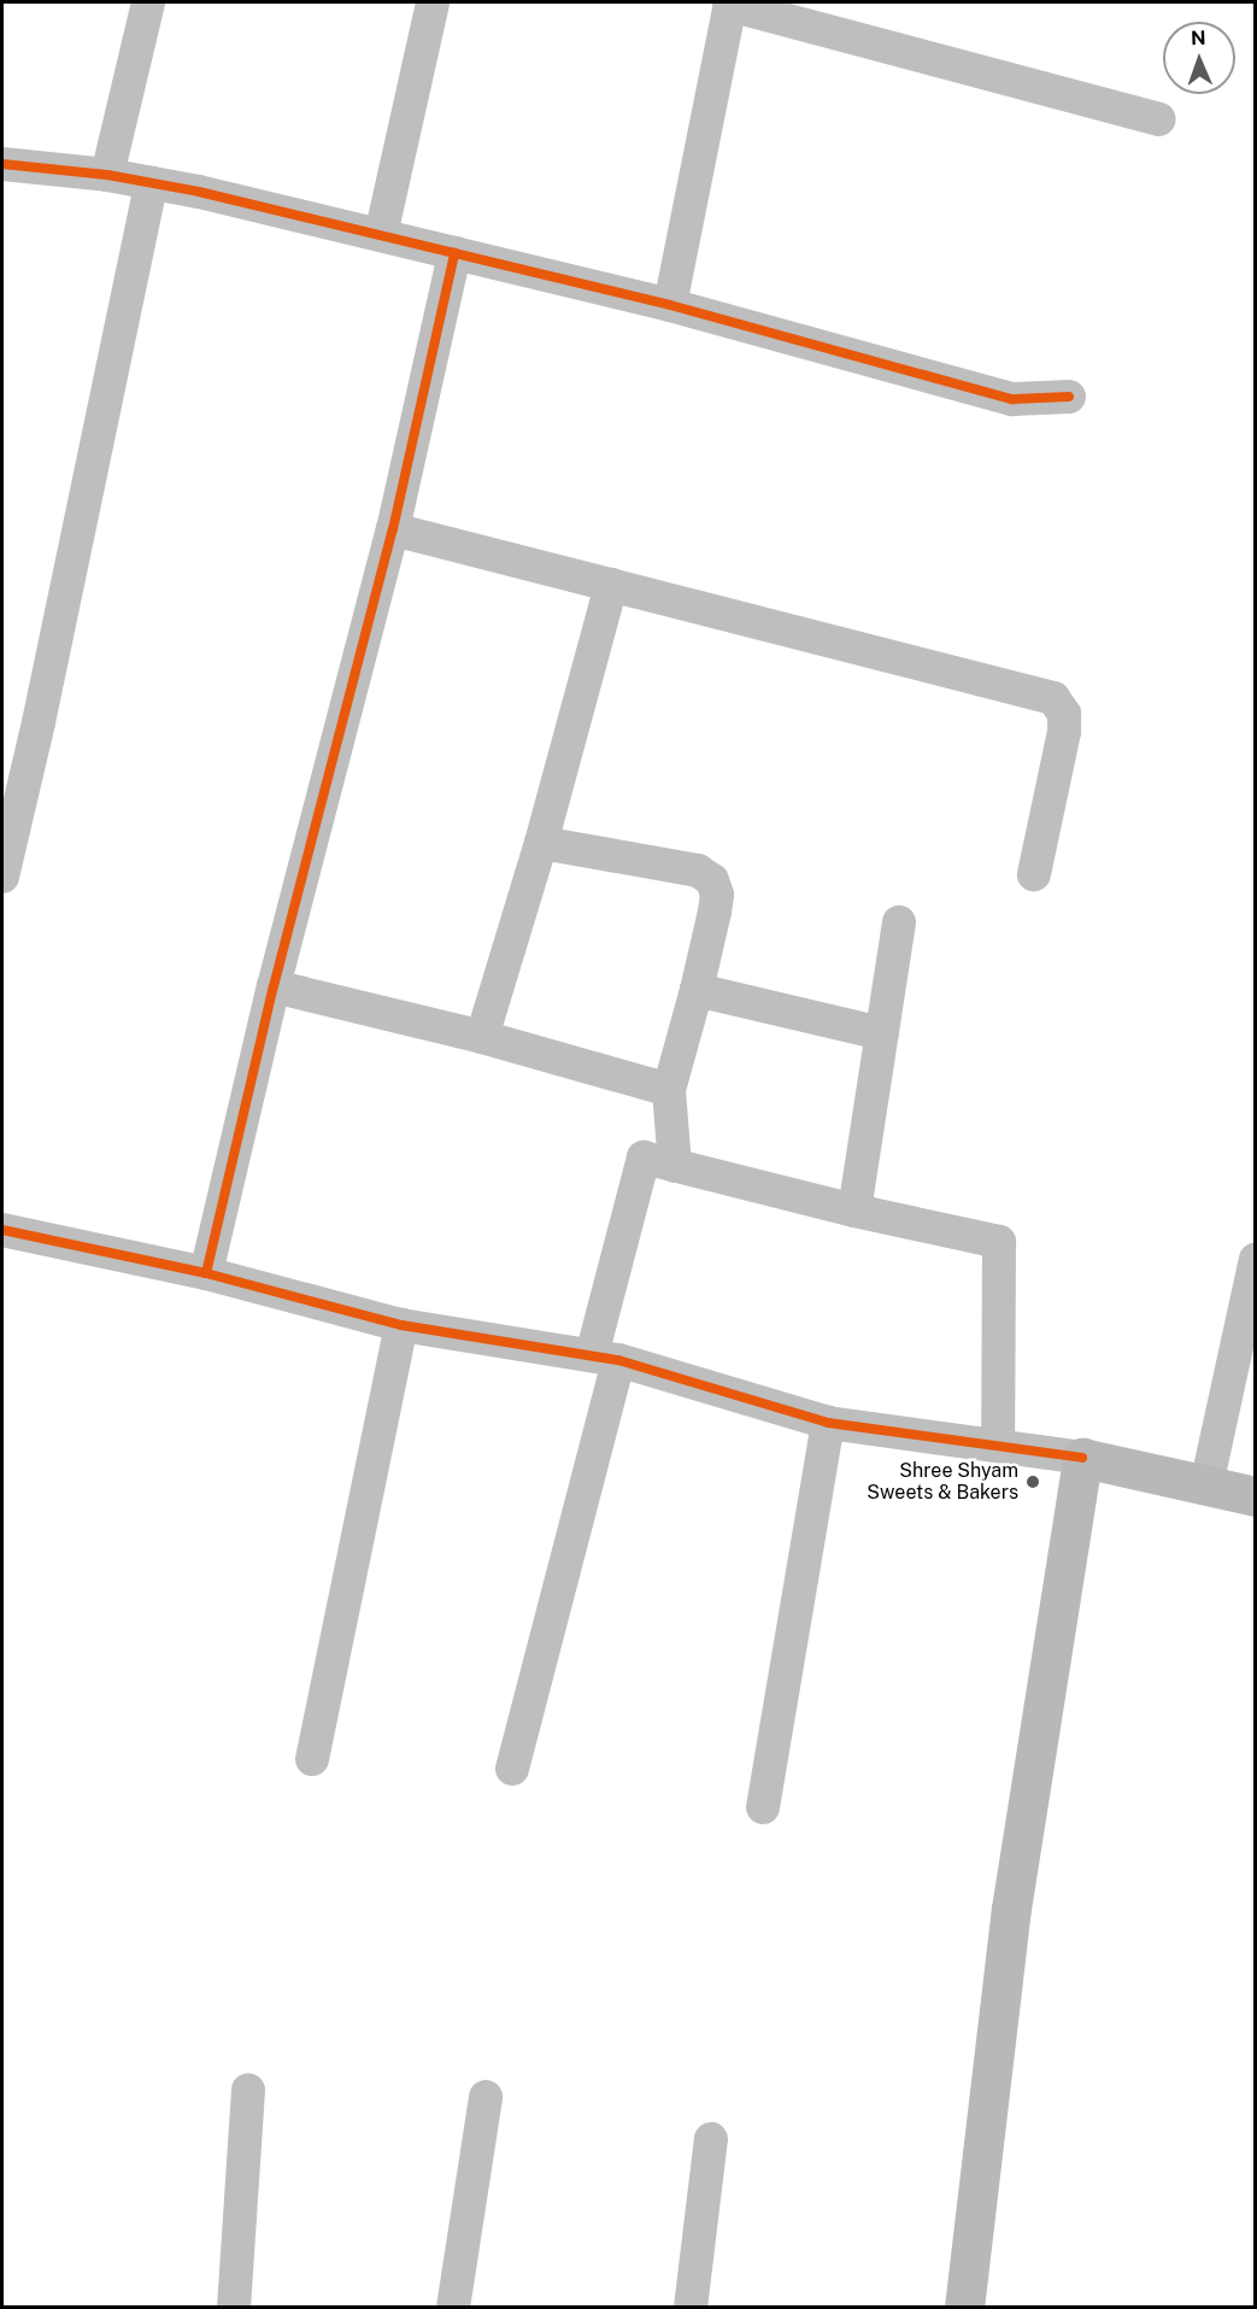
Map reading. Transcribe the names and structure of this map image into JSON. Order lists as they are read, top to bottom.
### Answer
{
  "places": ["Shree Shyam Sweets & Bakers"],
  "north": "top"
}
